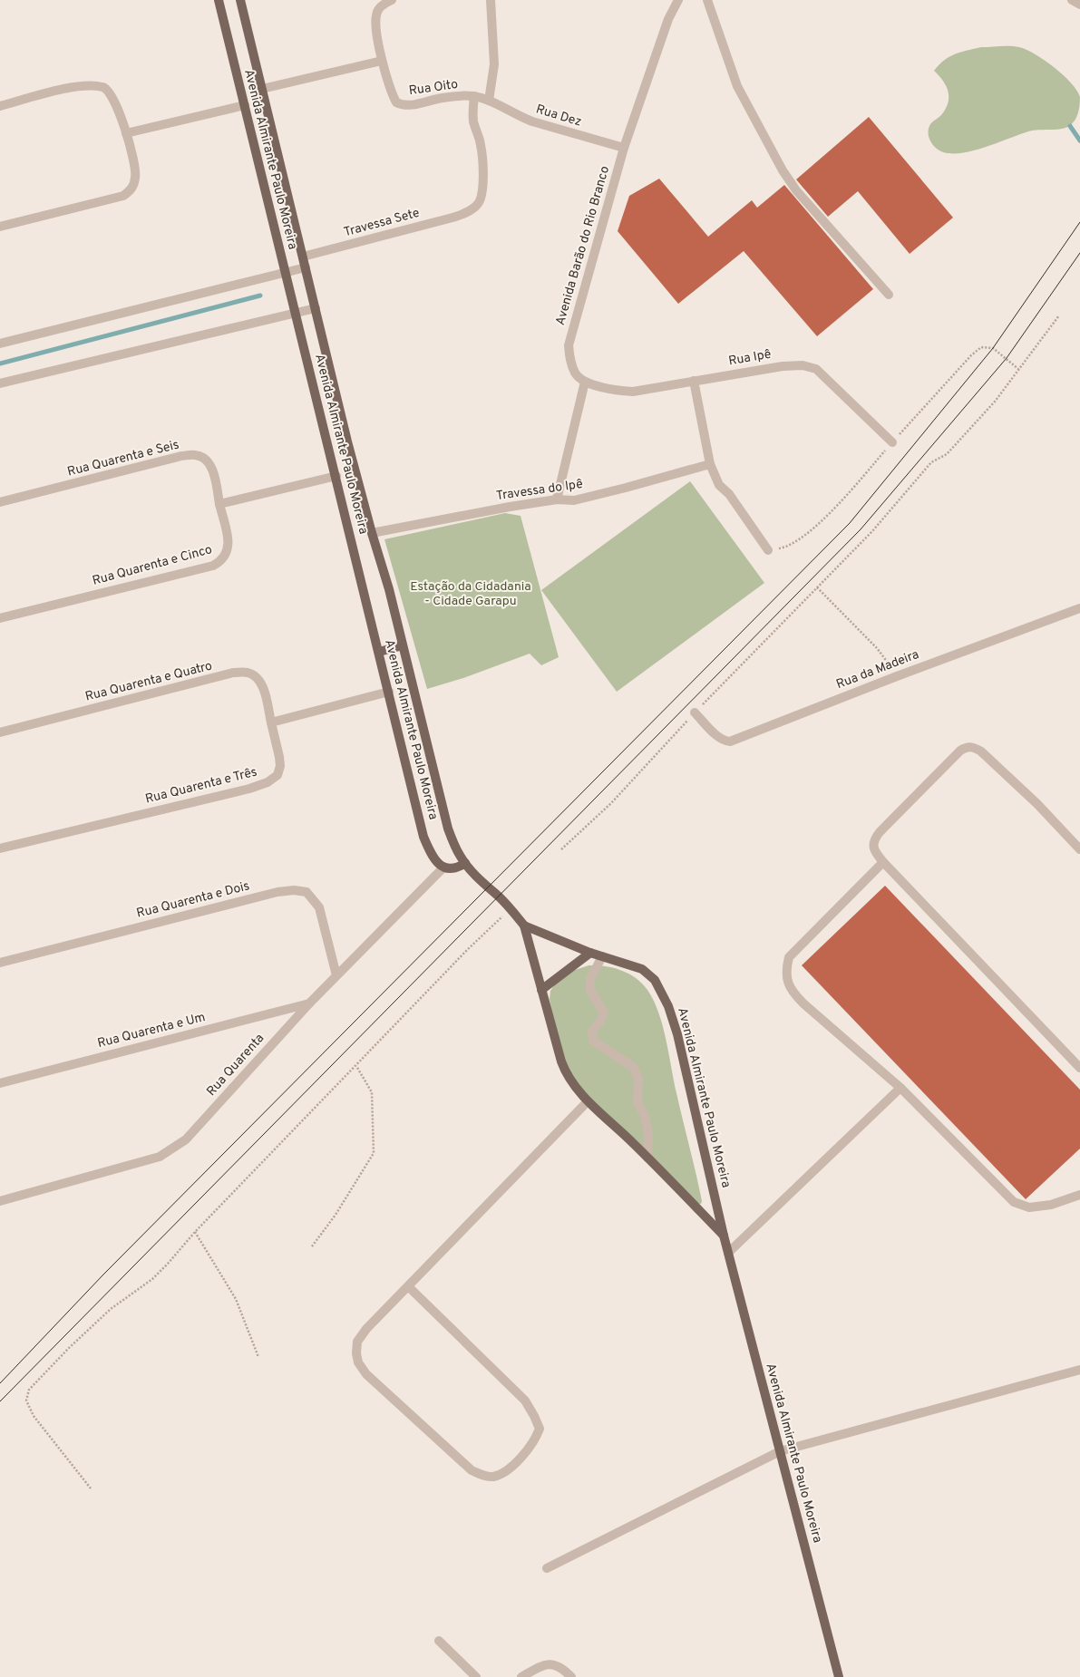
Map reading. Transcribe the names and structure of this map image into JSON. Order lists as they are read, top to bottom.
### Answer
{
  "streets": {
    "main road": ["Avenida Almirante Paulo Moreira"],
    "street": [
      "Rua Oito",
      "Rua Dez",
      "Travessa Sete",
      "Avenida Barão do Rio Branco",
      "Rua Ipê",
      "Rua Quarenta e Seis",
      "Travessa do Ipê",
      "Rua Quarenta e Cinco",
      "Rua da Madeira",
      "Rua Quarenta e Quatro",
      "Rua Quarenta e Três",
      "Rua Quarenta e Dois",
      "Rua Quarenta e Um",
      "Rua Quarenta"
    ]
  },
  "crossings": [
    ["Rua Oito", "Rua Dez"],
    ["Rua Oito", "Travessa Sete"],
    ["Rua Dez", "Avenida Barão do Rio Branco"],
    ["Avenida Almirante Paulo Moreira", "Travessa Sete"],
    ["Avenida Almirante Paulo Moreira", "Travessa do Ipê"],
    ["Avenida Almirante Paulo Moreira", "Rua Quarenta"],
    ["Avenida Barão do Rio Branco", "Rua Ipê"],
    ["Rua Quarenta e Seis", "Rua Quarenta e Cinco"],
    ["Rua Quarenta e Quatro", "Rua Quarenta e Três"],
    ["Rua Quarenta e Dois", "Rua Quarenta"],
    ["Rua Quarenta e Um", "Rua Quarenta"]
  ],
  "parks": ["Estação da Cidadania - Cidade Garapu"]
}
